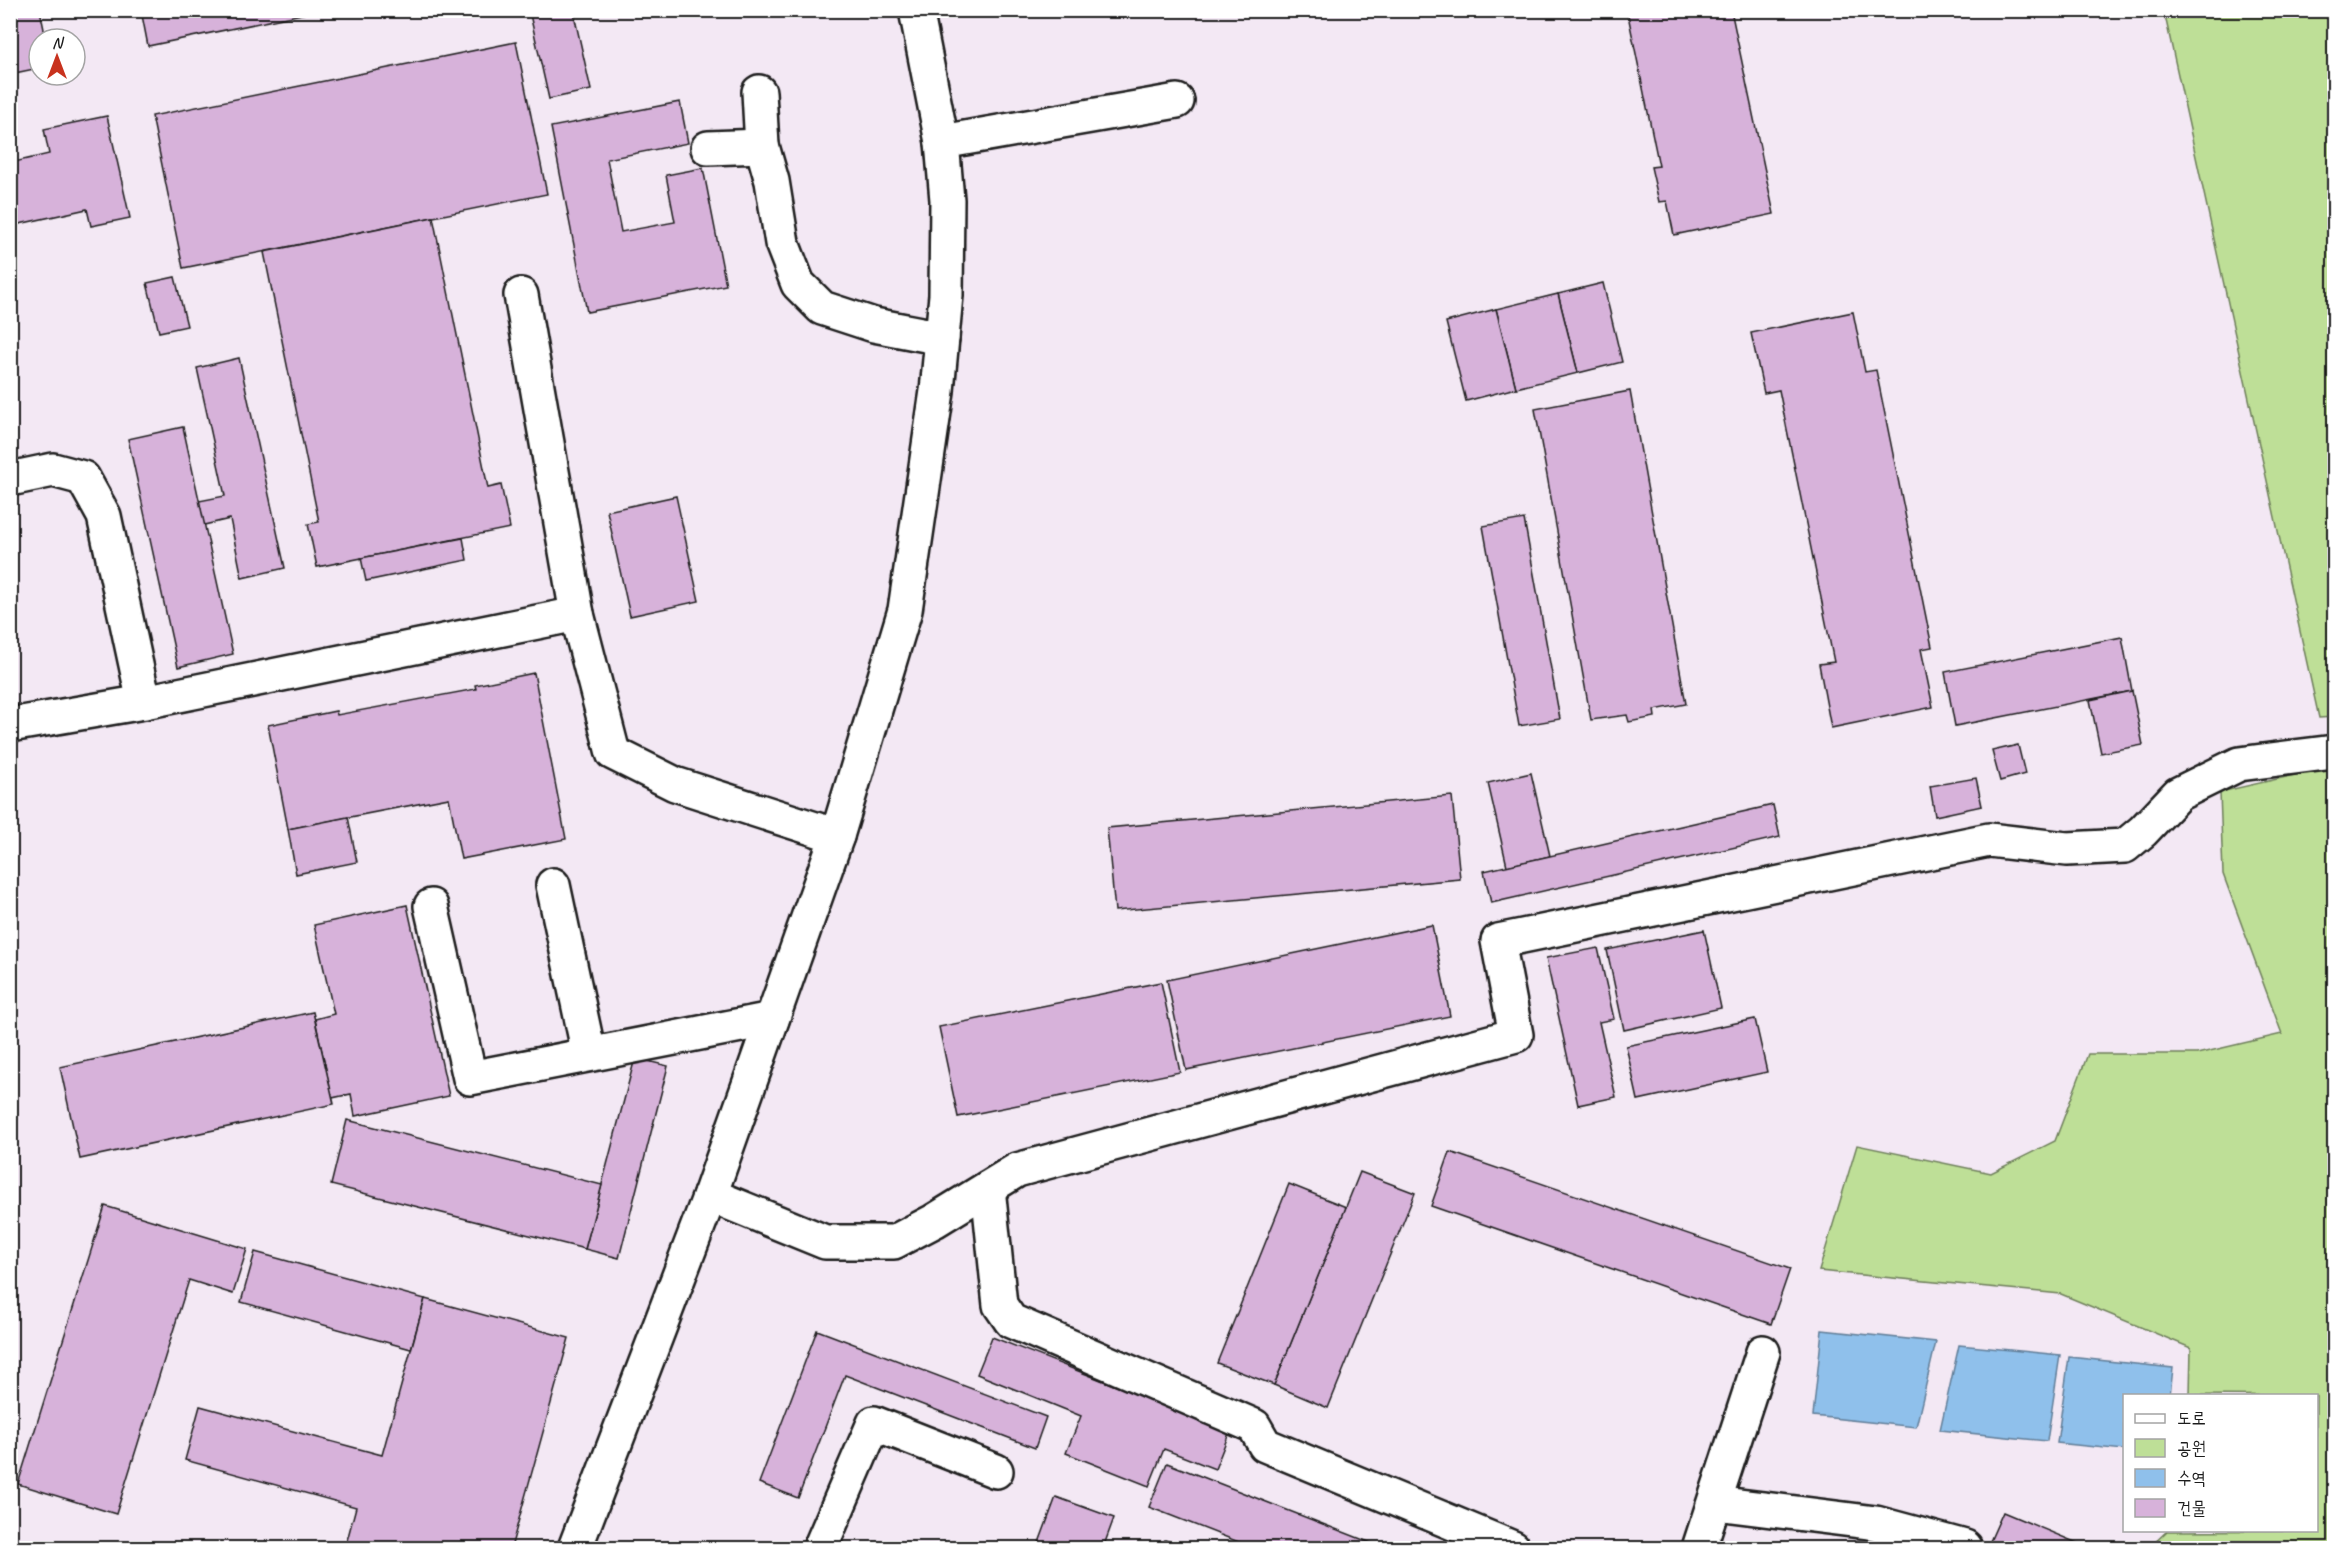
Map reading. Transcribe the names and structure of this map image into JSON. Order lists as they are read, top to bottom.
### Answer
{
  "legend": [
    "도로",
    "공원",
    "수역",
    "건물"
  ],
  "north": "top"
}
